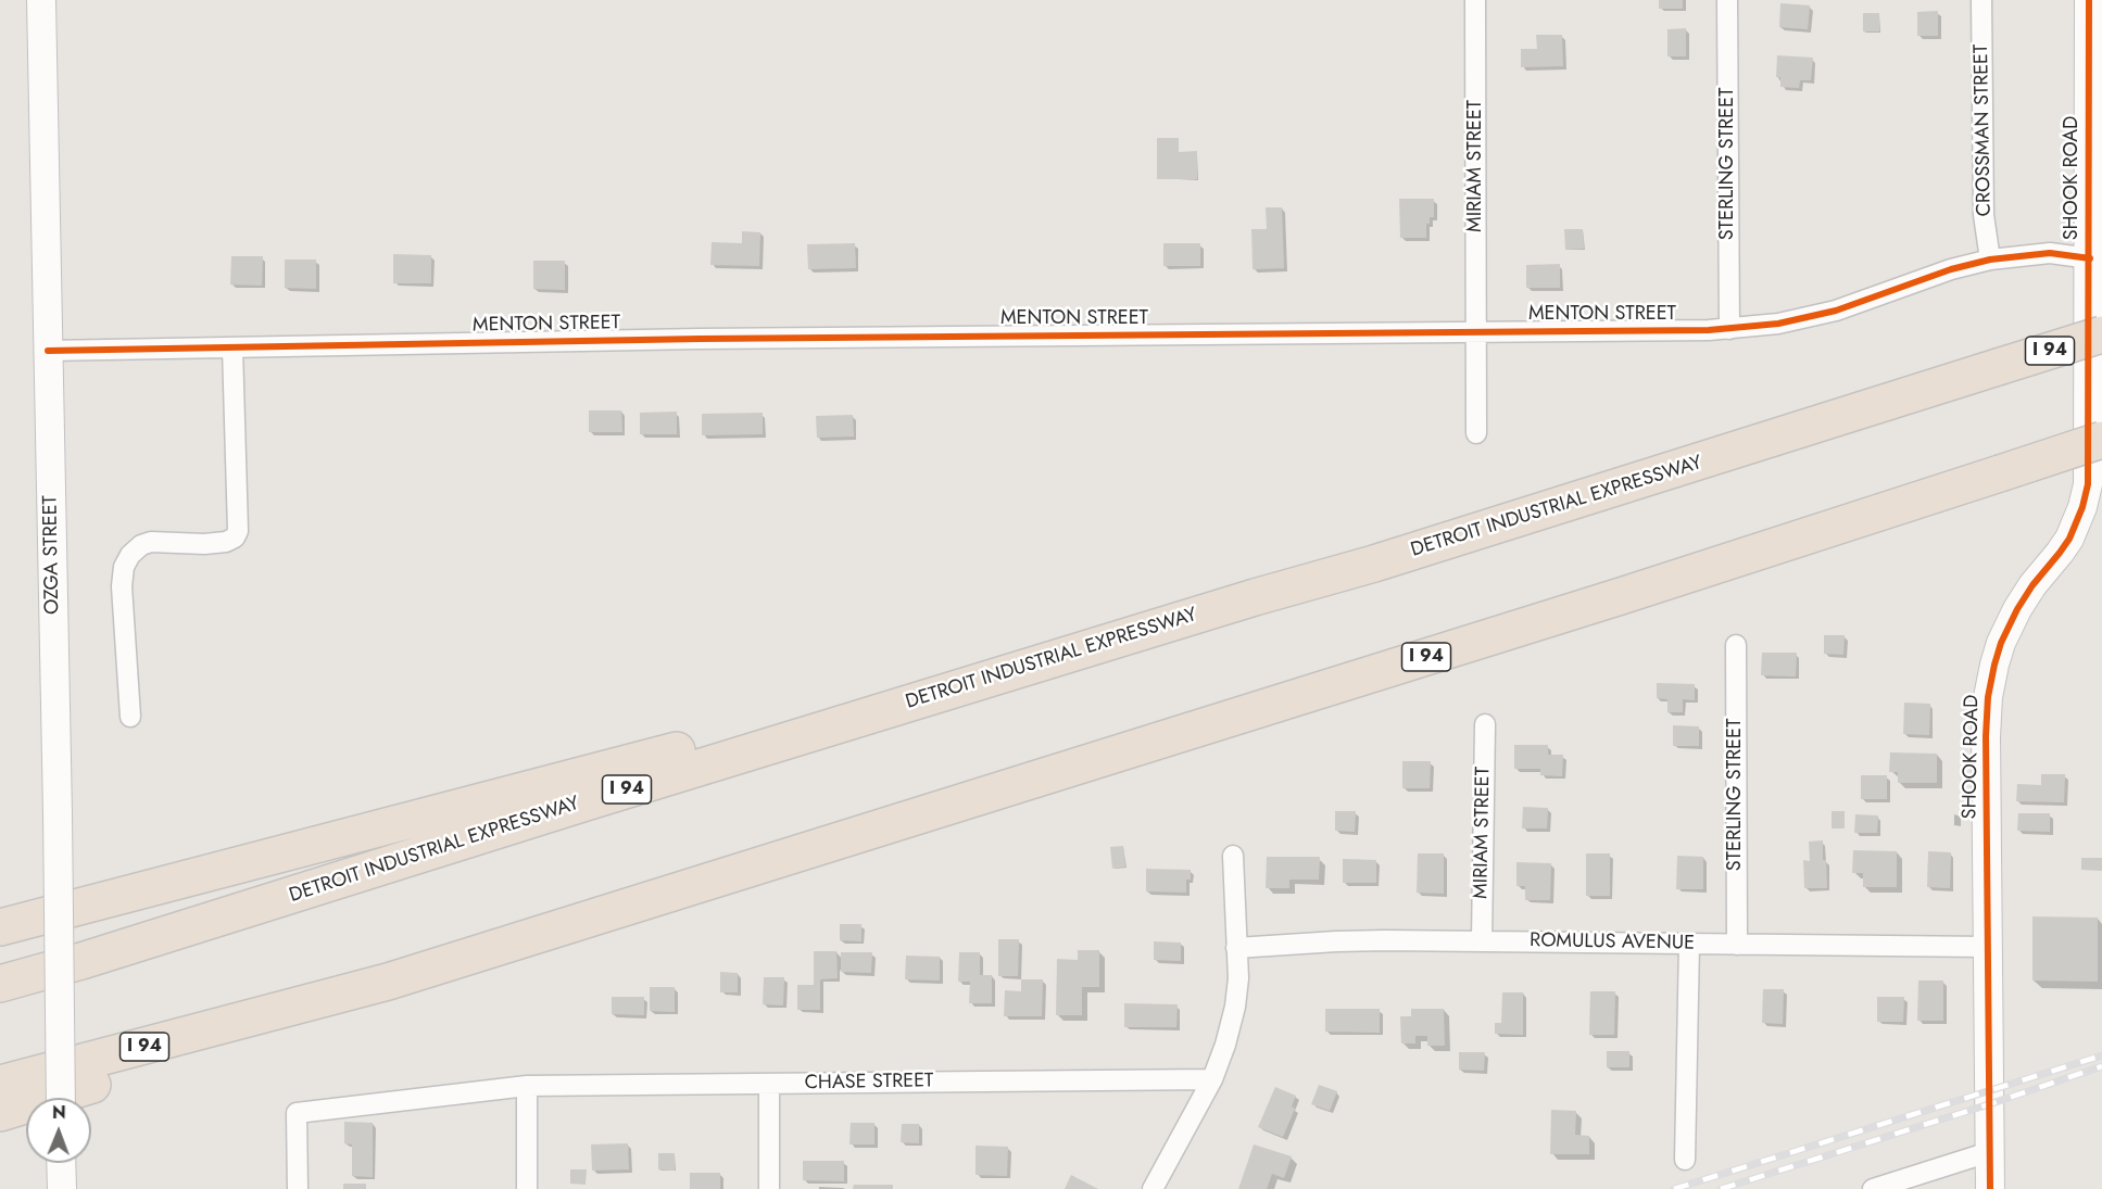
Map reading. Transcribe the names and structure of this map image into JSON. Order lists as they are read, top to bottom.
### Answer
{
  "streets": {
    "highway": ["I 94", "DETROIT INDUSTRIAL EXPRESSWAY"],
    "street": [
      "CROSSMAN STREET",
      "STERLING STREET",
      "MIRIAM STREET",
      "SHOOK ROAD",
      "MENTON STREET",
      "OZGA STREET",
      "ROMULUS AVENUE",
      "CHASE STREET"
    ]
  },
  "crossings": [
    ["CROSSMAN STREET", "MENTON STREET"],
    ["STERLING STREET", "MENTON STREET"],
    ["STERLING STREET", "ROMULUS AVENUE"],
    ["MIRIAM STREET", "MENTON STREET"],
    ["MIRIAM STREET", "ROMULUS AVENUE"],
    ["SHOOK ROAD", "MENTON STREET"],
    ["SHOOK ROAD", "ROMULUS AVENUE"],
    ["MENTON STREET", "OZGA STREET"]
  ],
  "north": "top"
}
